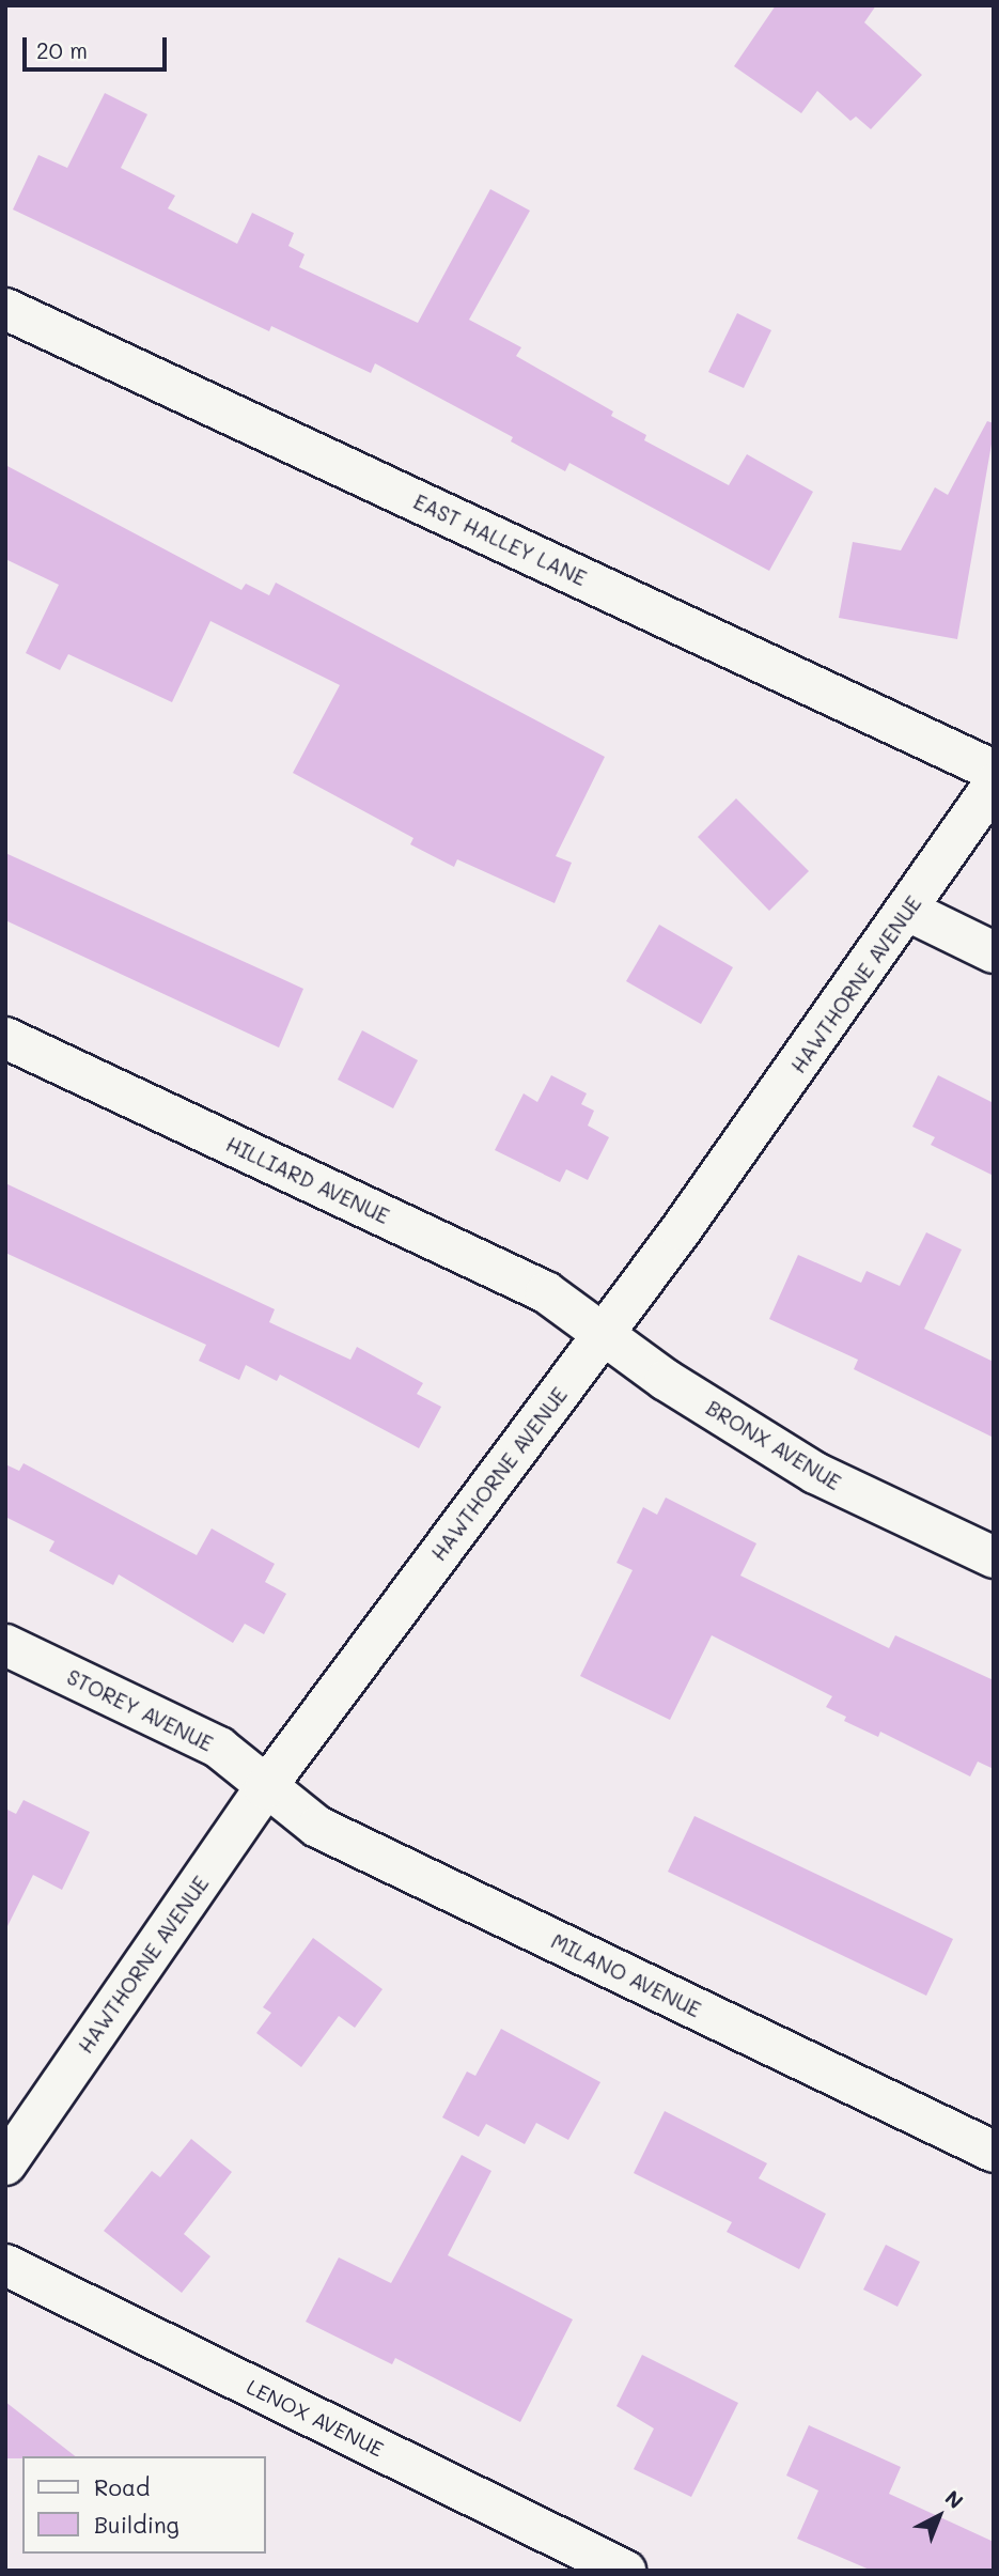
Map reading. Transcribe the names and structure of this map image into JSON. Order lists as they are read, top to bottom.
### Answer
{
  "streets": {
    "street": [
      "EAST HALLEY LANE",
      "HAWTHORNE AVENUE",
      "HILLIARD AVENUE",
      "BRONX AVENUE",
      "STOREY AVENUE",
      "MILANO AVENUE",
      "LENOX AVENUE"
    ]
  },
  "crossings": [
    ["HAWTHORNE AVENUE", "HILLIARD AVENUE"],
    ["HAWTHORNE AVENUE", "BRONX AVENUE"],
    ["HAWTHORNE AVENUE", "STOREY AVENUE"],
    ["HAWTHORNE AVENUE", "MILANO AVENUE"],
    ["HILLIARD AVENUE", "BRONX AVENUE"],
    ["STOREY AVENUE", "MILANO AVENUE"]
  ],
  "legend": ["Road", "Building"],
  "scale_bar": "20 m",
  "north": "top right"
}
